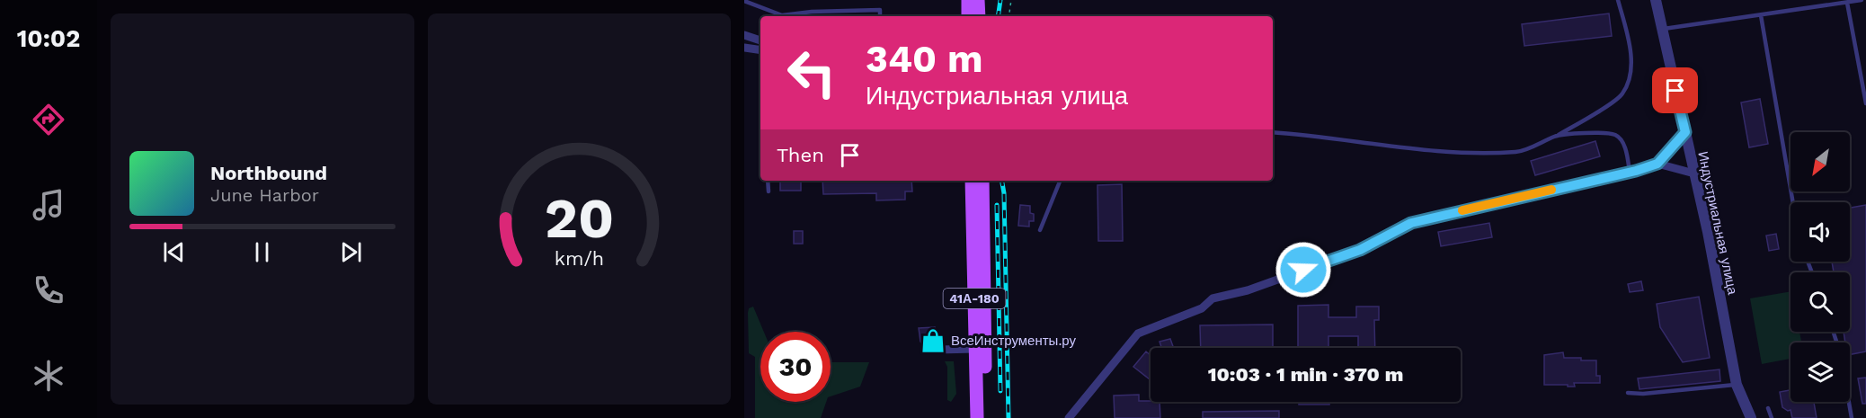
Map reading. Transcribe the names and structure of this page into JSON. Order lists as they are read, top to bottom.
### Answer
{
  "streets": {
    "main road": ["41А-180"],
    "street": ["Индустриальная улица"]
  },
  "places": {
    "shop": ["ВсеИнструменты.ру"]
  },
  "north": "bottom left",
  "page": {
    "tabs": "10:02",
    "turn": ["340 m", "Индустриальная улица"],
    "then": "Then",
    "song": ["Northbound", "June Harbor"],
    "limit": "30",
    "trip": "10:03 · 1 min · 370 m",
    "gauge": ["20", "km/h"]
  }
}
